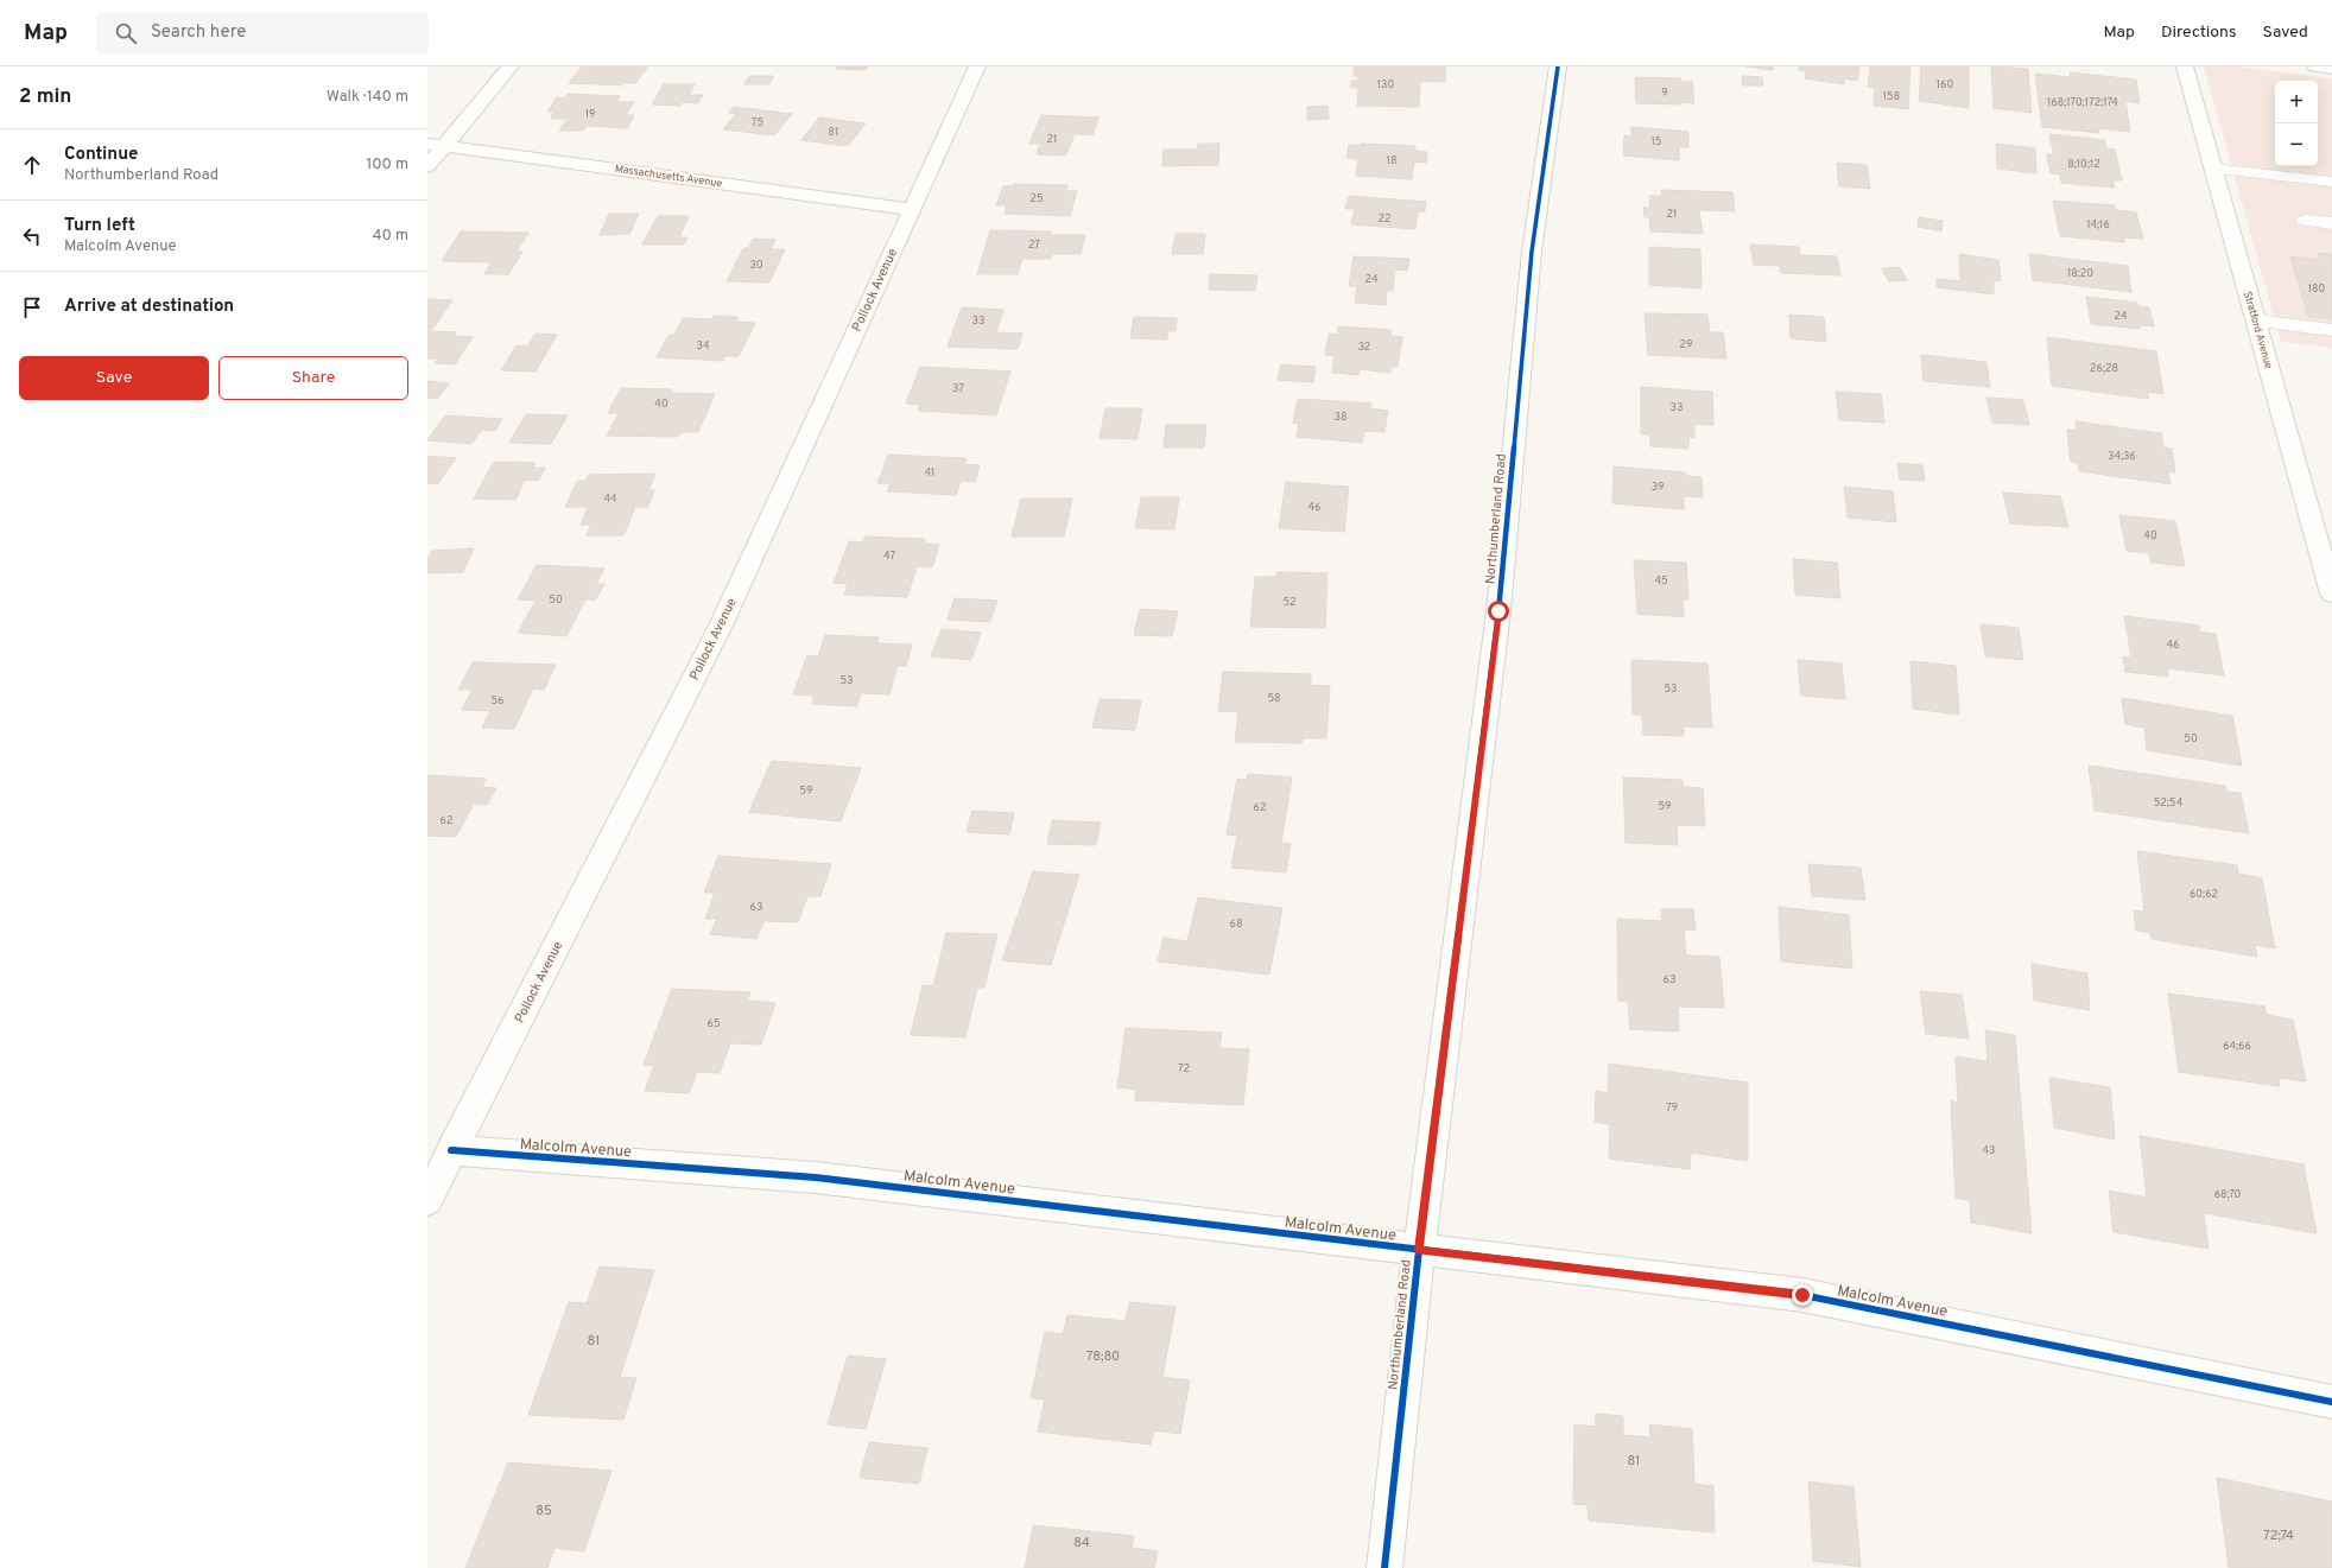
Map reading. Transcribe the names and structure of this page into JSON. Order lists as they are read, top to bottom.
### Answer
{
  "streets": {
    "street": [
      "Massachusetts Avenue",
      "Pollock Avenue",
      "Stratford Avenue",
      "Northumberland Road",
      "Malcolm Avenue"
    ]
  },
  "crossings": [
    ["Massachusetts Avenue", "Pollock Avenue"],
    ["Pollock Avenue", "Malcolm Avenue"],
    ["Northumberland Road", "Malcolm Avenue"]
  ],
  "house_numbers": [
    "130",
    "160",
    "9",
    "158",
    "168;170;172;174",
    "19",
    "75",
    "81",
    "21",
    "15",
    "18",
    "8;10;12",
    "25",
    "21",
    "22",
    "14;16",
    "27",
    "30",
    "18;20",
    "24",
    "180",
    "24",
    "33",
    "29",
    "34",
    "32",
    "26;28",
    "37",
    "40",
    "33",
    "38",
    "34;36",
    "41",
    "39",
    "44",
    "46",
    "40",
    "47",
    "45",
    "50",
    "52",
    "46",
    "53",
    "53",
    "58",
    "56",
    "50",
    "59",
    "52;54",
    "59",
    "62",
    "62",
    "60;62",
    "63",
    "68",
    "63",
    "65",
    "64;66",
    "72",
    "79",
    "43",
    "68;70",
    "81",
    "78;80",
    "81",
    "85",
    "72;74",
    "84"
  ],
  "page": {
    "header": "Map",
    "search": "Search here",
    "nav": ["Map", "Directions", "Saved"],
    "heading": ["2 min", "Walk · 140 m"],
    "map_buttons": ["+", "−"],
    "list": [
      ["Continue", "Northumberland Road", "100 m"],
      ["Turn left", "Malcolm Avenue", "40 m"],
      "Arrive at destination"
    ],
    "buttons": ["Save", "Share"]
  }
}
